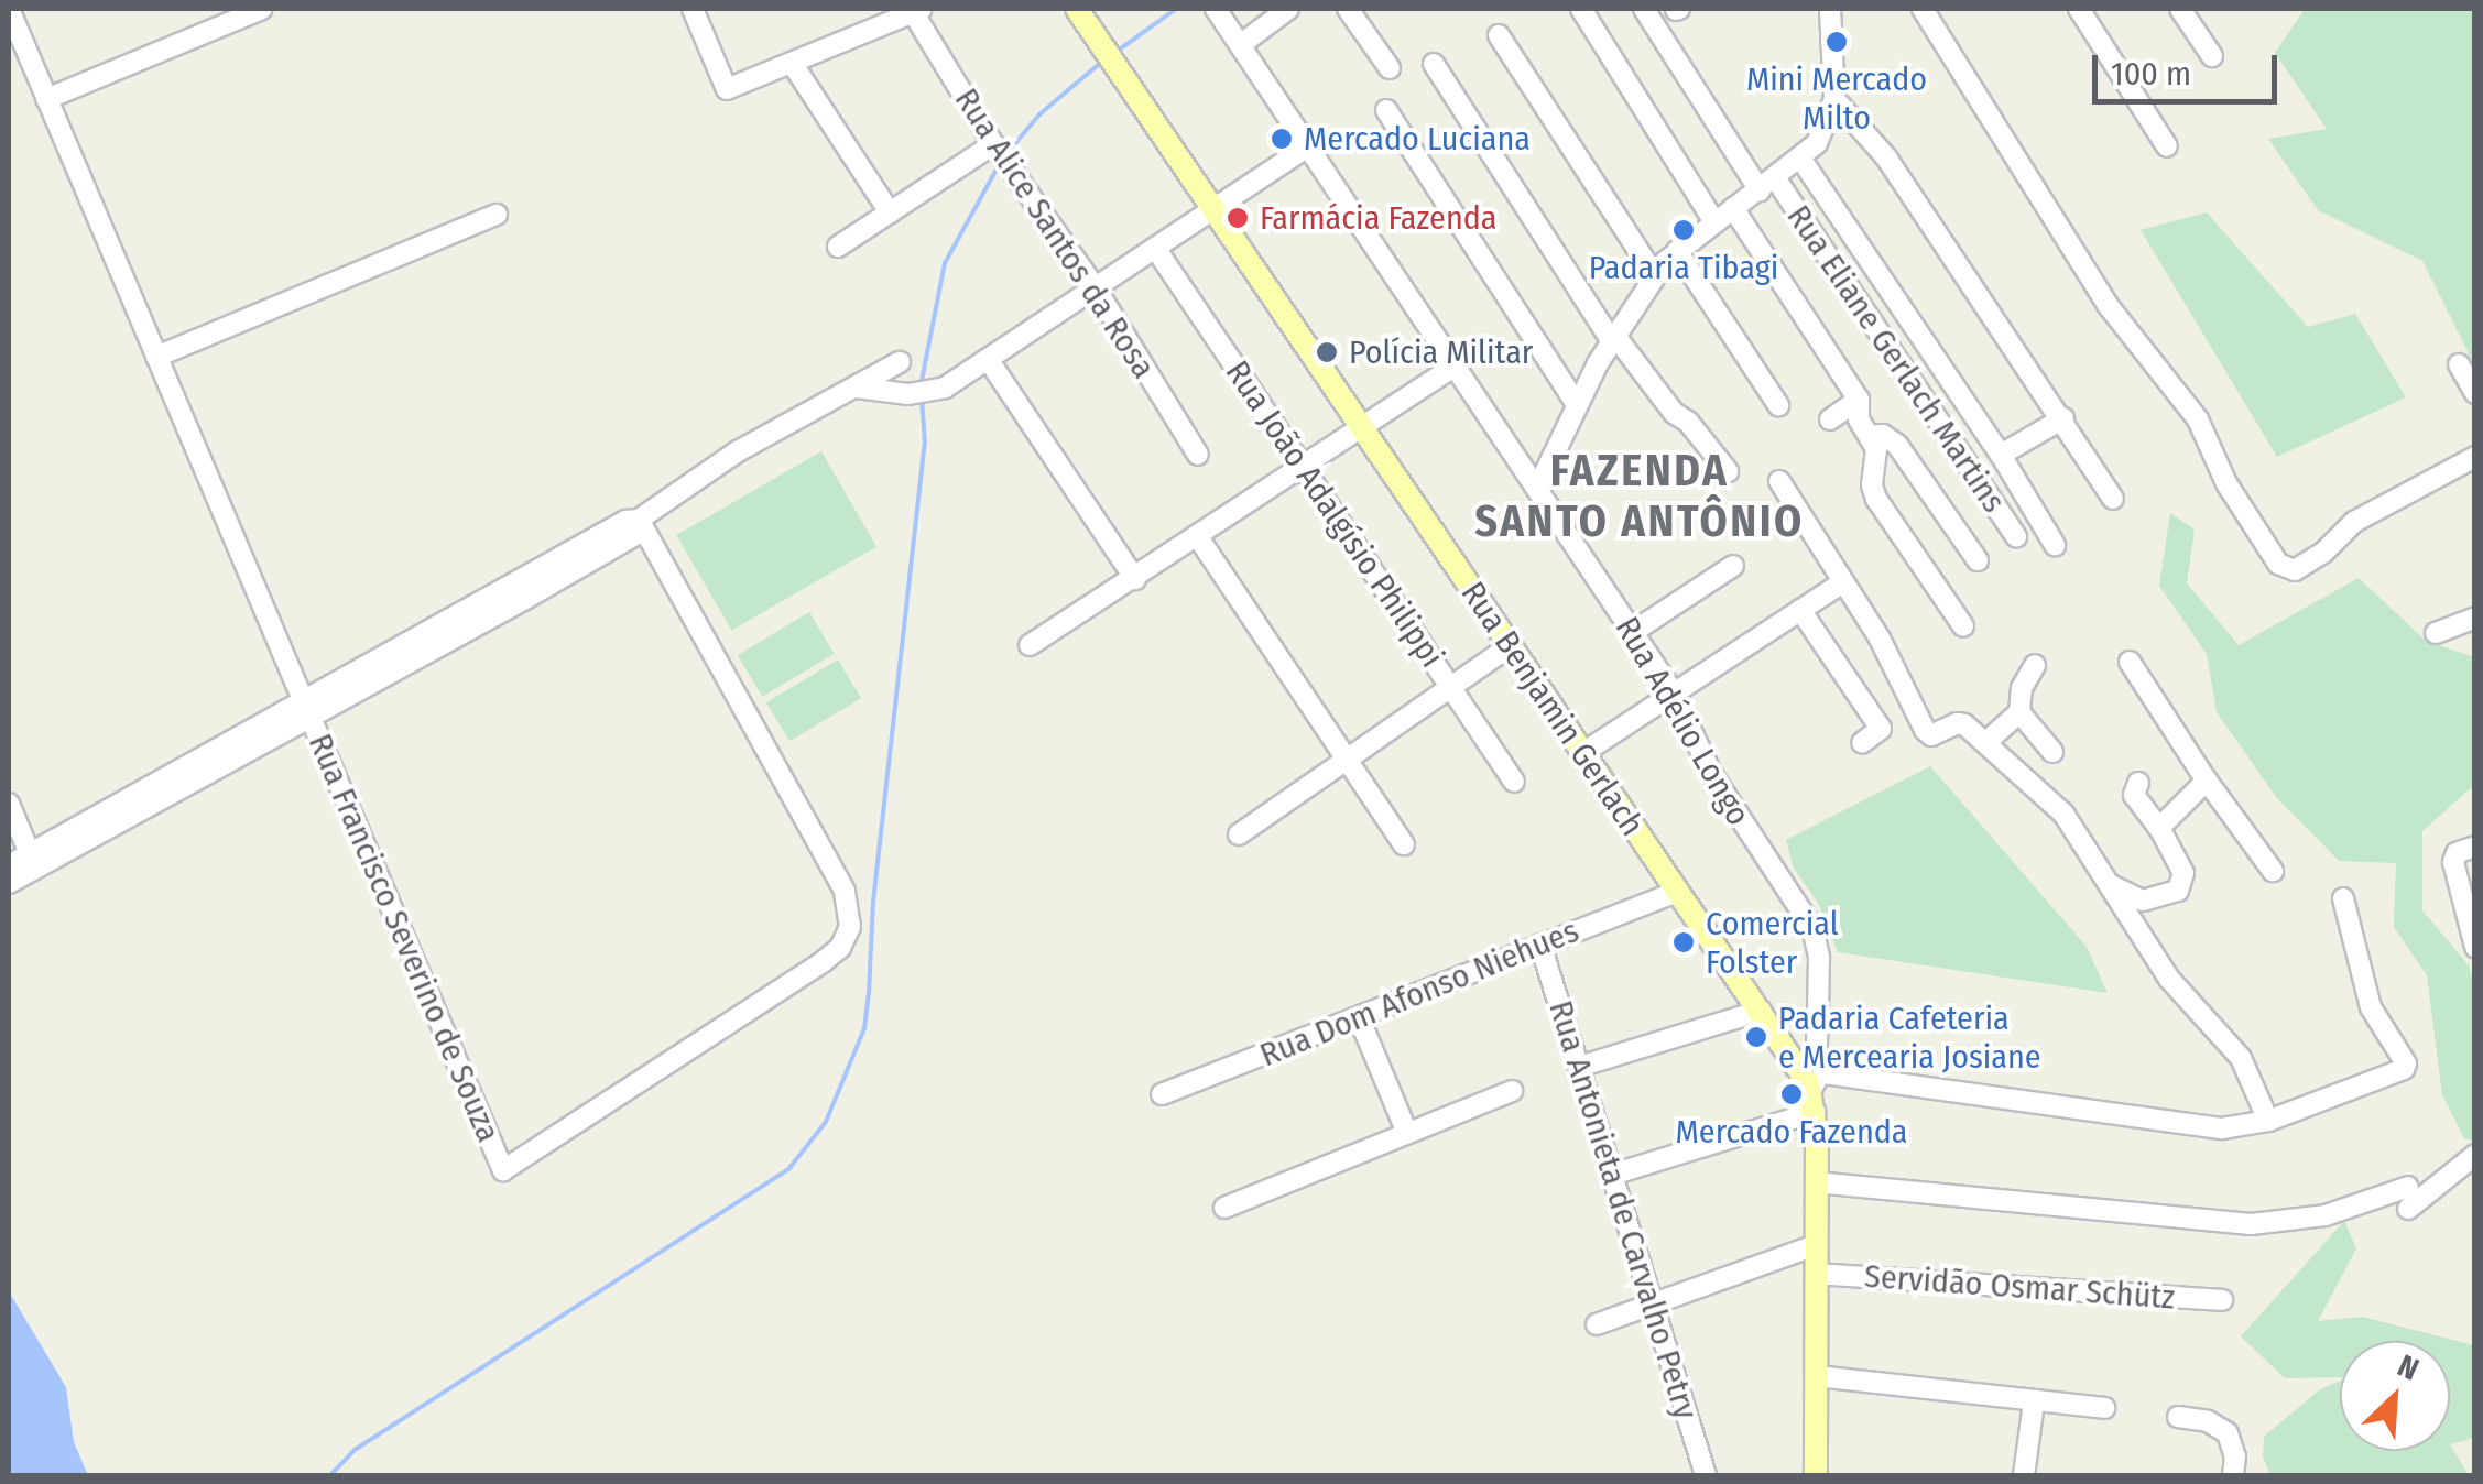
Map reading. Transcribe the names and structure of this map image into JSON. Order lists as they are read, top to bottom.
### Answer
{
  "streets": {
    "main road": ["Rua Benjamin Gerlach"],
    "street": [
      "Rua Alice Santos da Rosa",
      "Rua Eliane Gerlach Martins",
      "Rua João Adalgísio Philippi",
      "Rua Adélio Longo",
      "Rua Francisco Severino de Souza",
      "Rua Dom Afonso Niehues",
      "Rua Antonieta de Carvalho Petry",
      "Servidão Osmar Schütz"
    ]
  },
  "crossings": [
    ["Rua Benjamin Gerlach", "Rua Adélio Longo"],
    ["Rua Benjamin Gerlach", "Rua Dom Afonso Niehues"],
    ["Rua Dom Afonso Niehues", "Rua Antonieta de Carvalho Petry"]
  ],
  "districts": ["FAZENDA SANTO ANTÔNIO"],
  "places": [
    "Mini Mercado Milto",
    "Mercado Luciana",
    "Farmácia Fazenda",
    "Padaria Tibagi",
    "Polícia Militar",
    "Comercial Folster",
    "Padaria Cafeteria e Mercearia Josiane",
    "Mercado Fazenda"
  ],
  "scale_bar": "100 m",
  "north": "top right"
}
